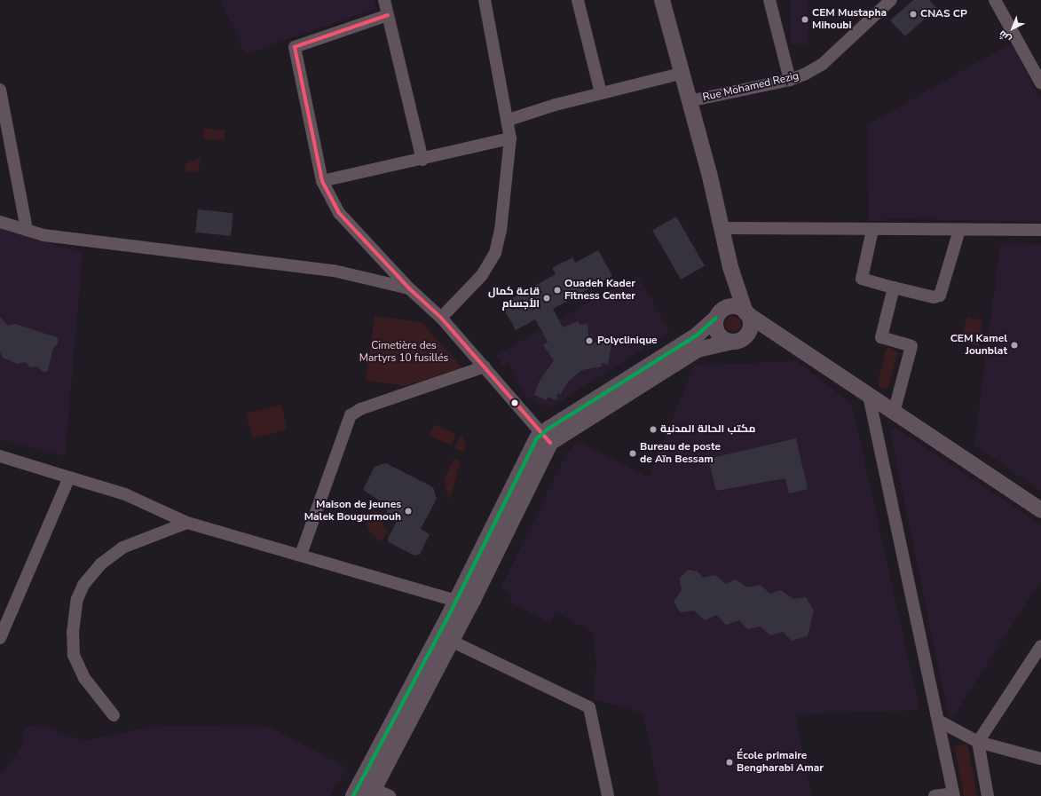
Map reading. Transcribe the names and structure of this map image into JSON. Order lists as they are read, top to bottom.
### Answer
{
  "streets": {
    "street": ["Rue Mohamed Rezig"]
  },
  "parks": ["Cimetière des Martyrs 10 fusillés"],
  "places": [
    "CNAS CP",
    "CEM Mustapha Mihoubi",
    "Ouadeh Kader Fitness Center",
    "قاعة كمال الأجسام",
    "Polyclinique",
    "CEM Kamel Jounblat",
    "مكتب الحالة المدنية",
    "Bureau de poste de Aïn Bessam",
    "Maison de jeunes Malek Bougurmouh",
    "École primaire Bengharabi Amar"
  ],
  "north": "bottom left"
}
